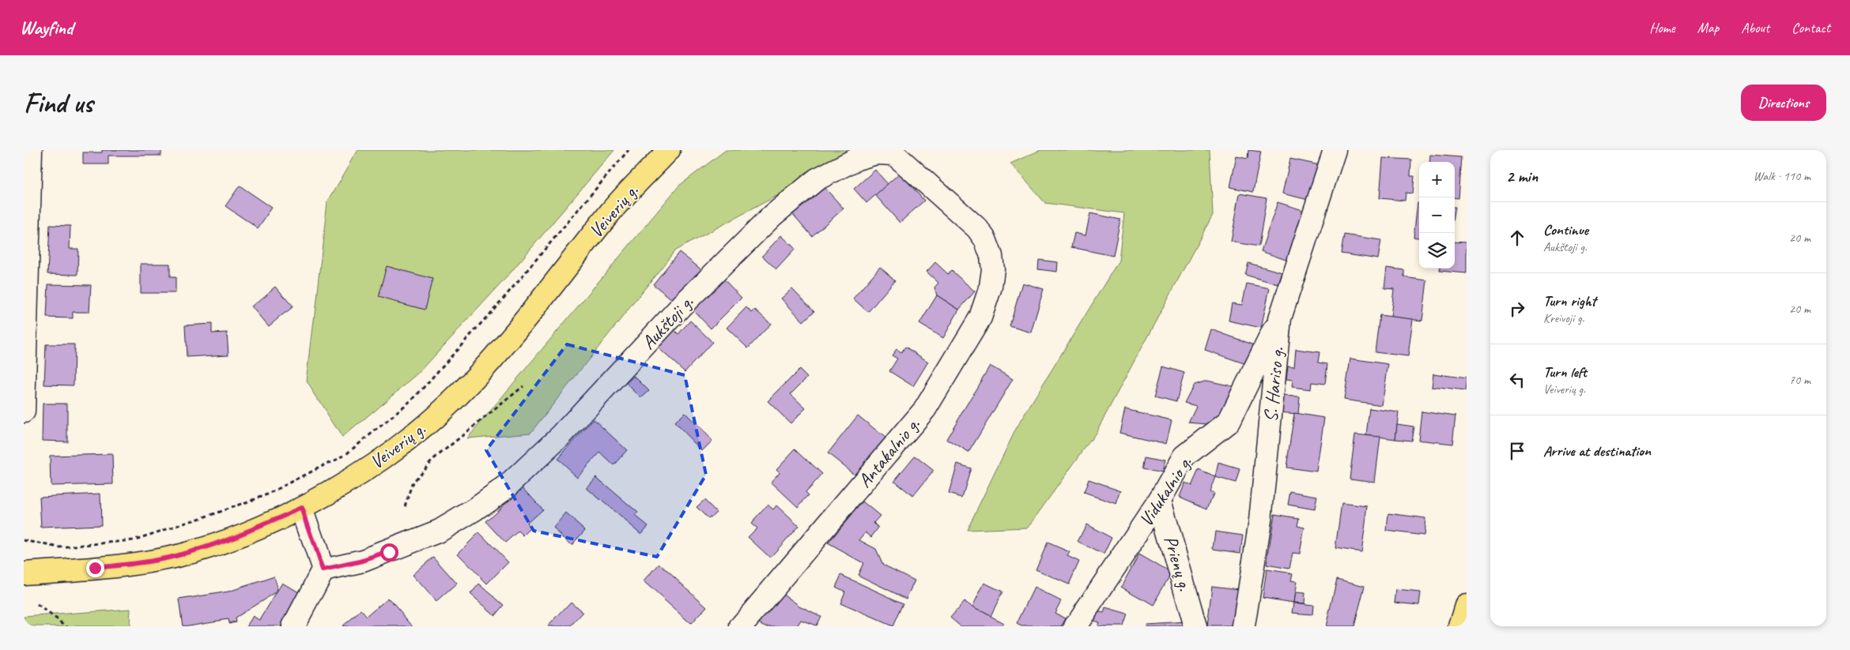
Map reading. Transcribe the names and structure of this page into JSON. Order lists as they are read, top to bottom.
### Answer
{
  "streets": {
    "main road": ["Veiverių g."],
    "street": [
      "Aukštoji g.",
      "S. Hariso g.",
      "Antakalnio g.",
      "Vidukalnio g.",
      "Prienų g."
    ]
  },
  "crossings": [
    ["Aukštoji g.", "Antakalnio g."],
    ["S. Hariso g.", "Vidukalnio g."],
    ["Vidukalnio g.", "Prienų g."]
  ],
  "page": {
    "header": "Wayfind",
    "nav": [
      "Home",
      "Map",
      "About",
      "Contact"
    ],
    "buttons": "Directions",
    "title": "Find us",
    "heading": ["2 min", "Walk · 110 m"],
    "map_buttons": ["+", "−"],
    "list": [
      ["Continue", "Aukštoji g.", "20 m"],
      ["Turn right", "Kreivoji g.", "20 m"],
      ["Turn left", "Veiverių g.", "70 m"],
      "Arrive at destination"
    ]
  }
}
